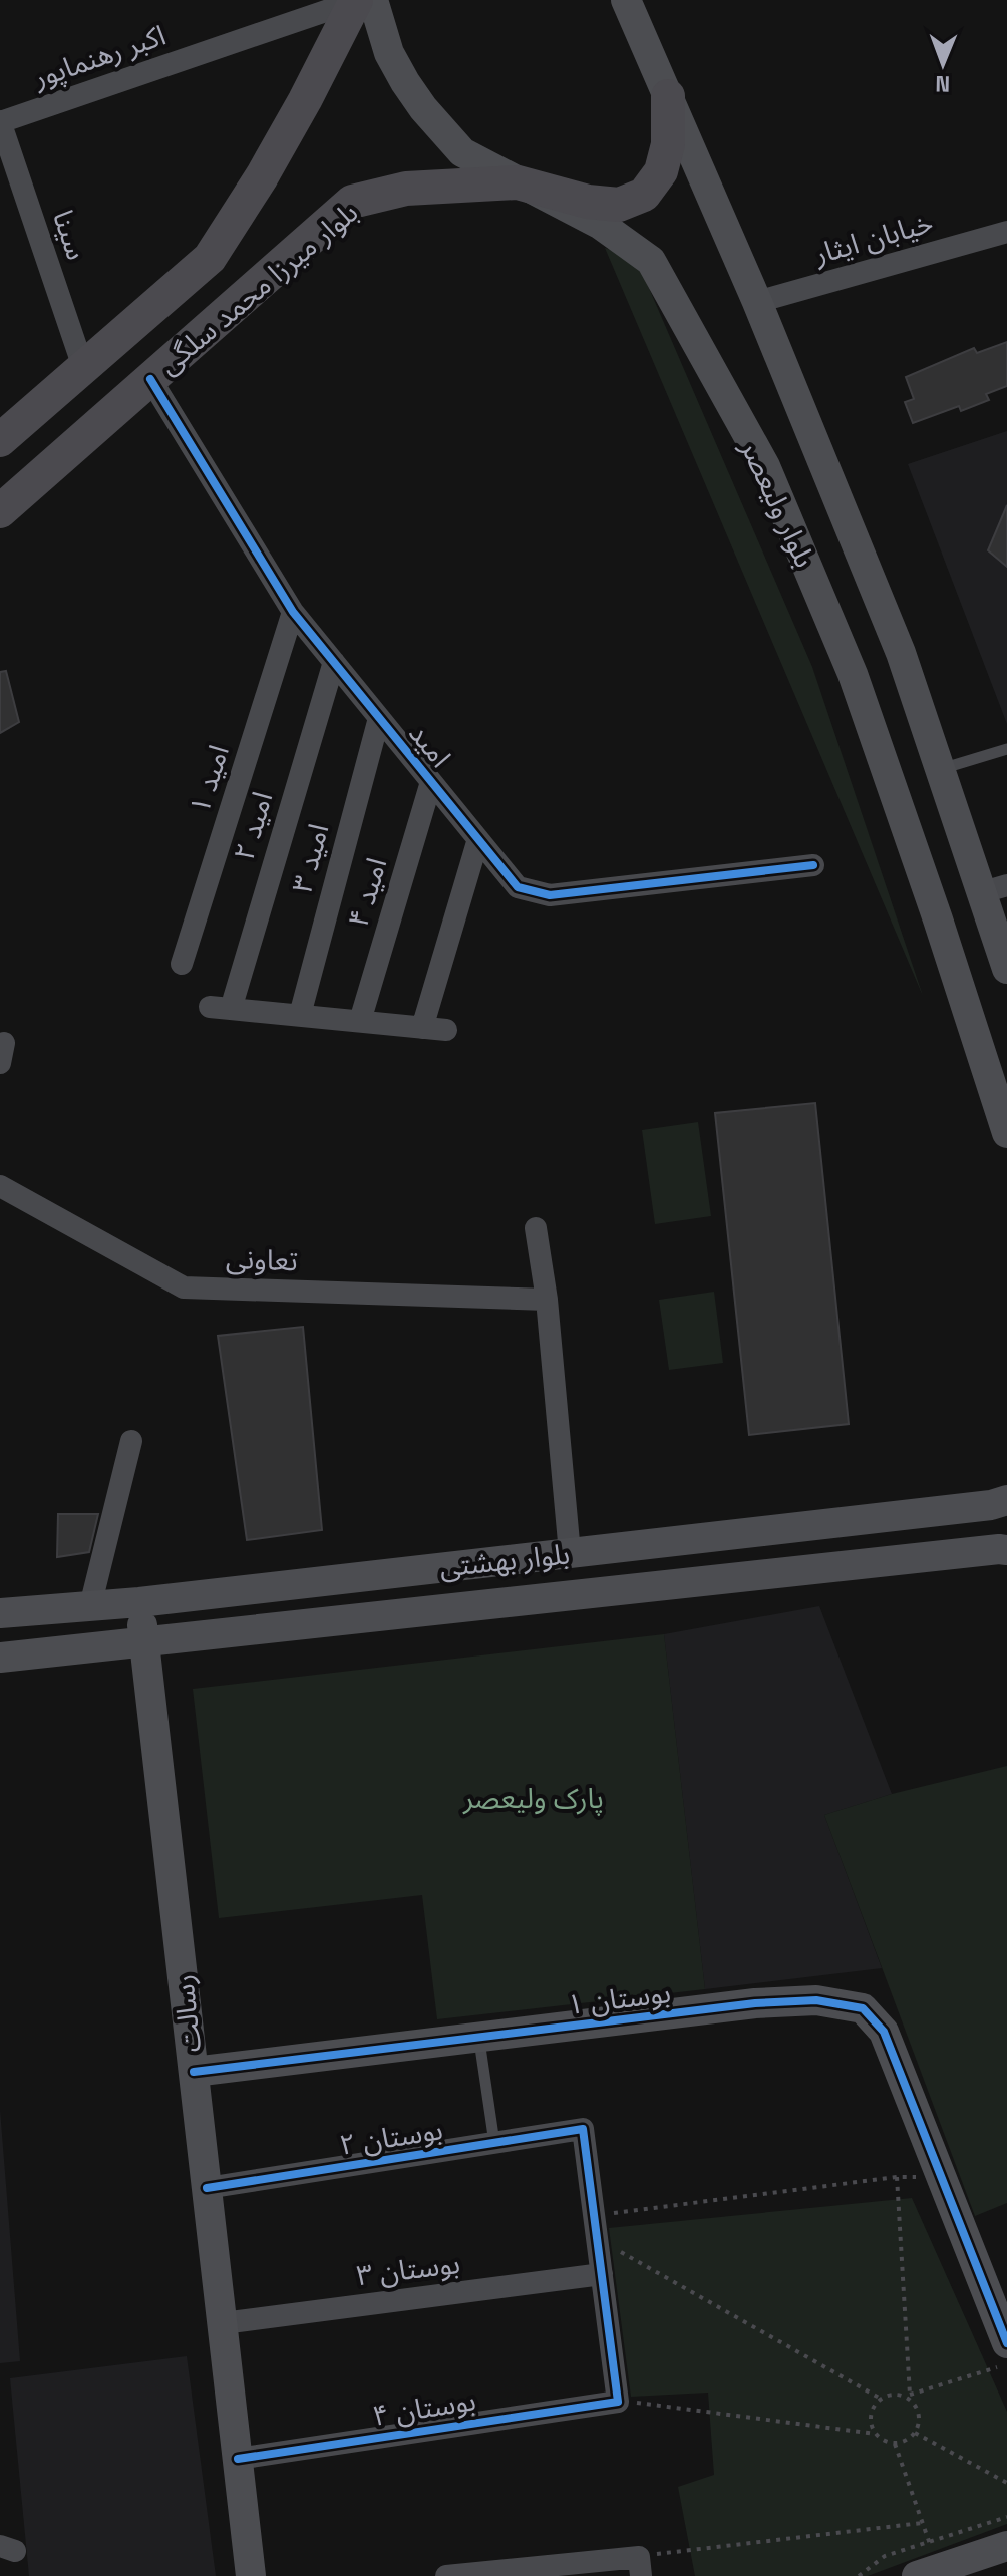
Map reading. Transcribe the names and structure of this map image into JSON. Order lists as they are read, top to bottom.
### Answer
{
  "streets": {
    "main road": [
      "بلوار میرزا محمد سلگی",
      "بلوار ولیعصر",
      "بلوار بهشتی",
      "بوستان ۱",
      "رسالت"
    ],
    "street": [
      "اکبر رهنماپور",
      "سینا",
      "خیابان ایثار",
      "امید",
      "امید ۱",
      "امید ۲",
      "امید ۳",
      "امید ۴",
      "تعاونی",
      "بوستان ۲",
      "بوستان ۳",
      "بوستان ۴"
    ]
  },
  "crossings": [
    ["اکبر رهنماپور", "سینا"],
    ["اکبر رهنماپور", "بلوار میرزا محمد سلگی"],
    ["اکبر رهنماپور", "بلوار ولیعصر"],
    ["سینا", "بلوار میرزا محمد سلگی"],
    ["خیابان ایثار", "بلوار ولیعصر"],
    ["بلوار میرزا محمد سلگی", "بلوار ولیعصر"],
    ["بلوار میرزا محمد سلگی", "امید"],
    ["امید", "امید ۱"],
    ["امید", "امید ۲"],
    ["امید", "امید ۳"],
    ["امید", "امید ۴"],
    ["امید ۲", "امید ۳"],
    ["بلوار بهشتی", "رسالت"],
    ["بوستان ۱", "رسالت"],
    ["رسالت", "بوستان ۲"],
    ["رسالت", "بوستان ۳"],
    ["رسالت", "بوستان ۴"]
  ],
  "parks": ["پارک ولیعصر"],
  "north": "bottom"
}
